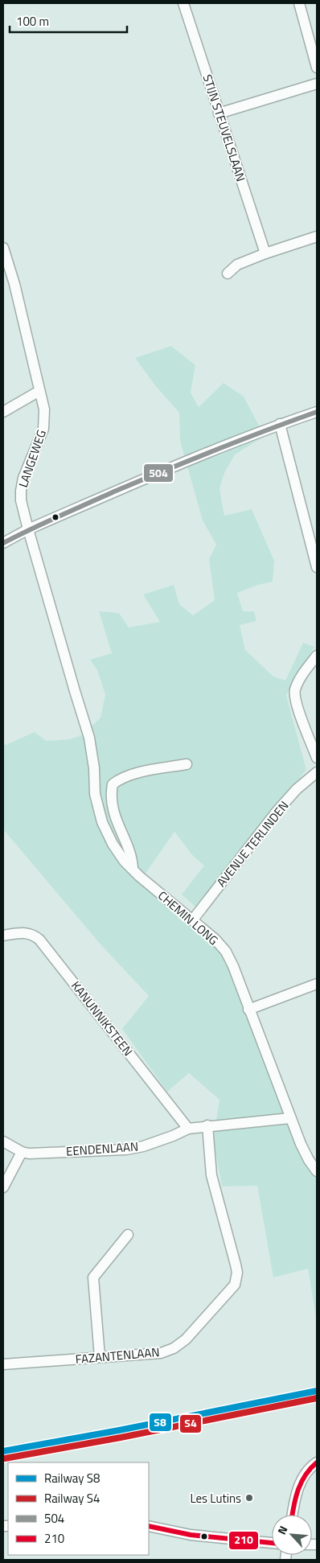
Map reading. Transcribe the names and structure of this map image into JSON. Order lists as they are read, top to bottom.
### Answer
{
  "streets": {
    "street": [
      "STIJN STEUVELSLAAN",
      "LANGEWEG",
      "AVENUE TERLINDEN",
      "CHEMIN LONG",
      "KANUNNIKSTEEN",
      "EENDENLAAN",
      "FAZANTENLAAN"
    ]
  },
  "crossings": [
    ["LANGEWEG", "CHEMIN LONG"],
    ["AVENUE TERLINDEN", "CHEMIN LONG"],
    ["CHEMIN LONG", "EENDENLAAN"],
    ["KANUNNIKSTEEN", "EENDENLAAN"],
    ["EENDENLAAN", "FAZANTENLAAN"]
  ],
  "places": ["Les Lutins"],
  "lines": [
    "transit line 504",
    "rail line S8",
    "rail line S4",
    "transit line 210"
  ],
  "legend": [
    "Railway S8",
    "Railway S4",
    "504",
    "210"
  ],
  "scale_bar": "100 m",
  "north": "top left"
}
